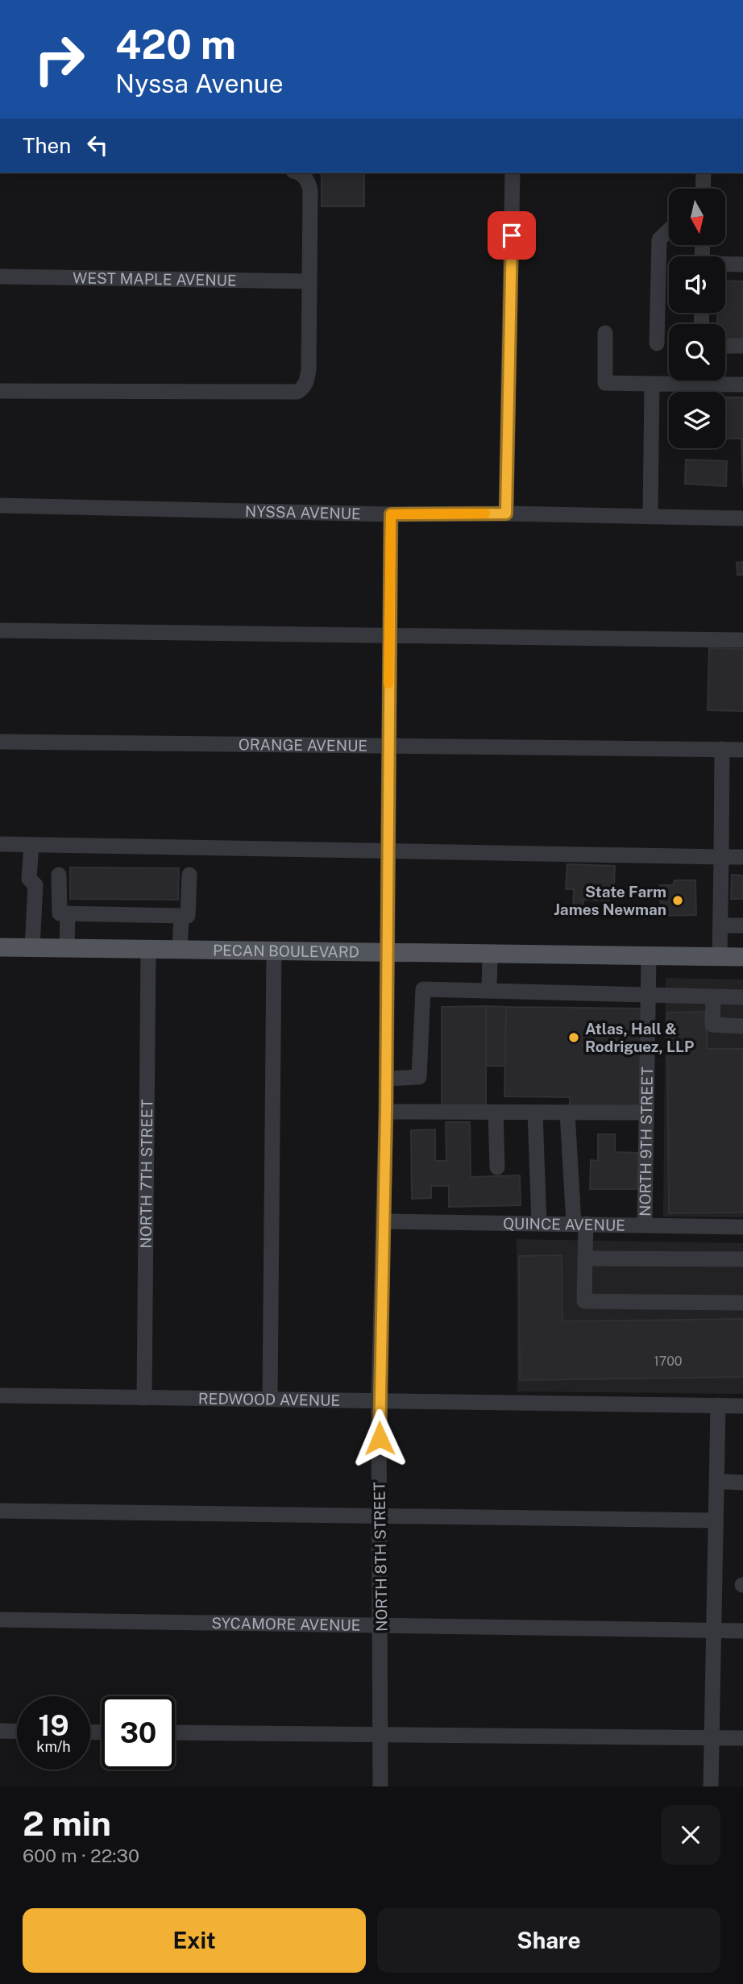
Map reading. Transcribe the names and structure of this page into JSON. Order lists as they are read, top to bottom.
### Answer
{
  "streets": {
    "main road": ["PECAN BOULEVARD"],
    "street": [
      "WEST MAPLE AVENUE",
      "NYSSA AVENUE",
      "ORANGE AVENUE",
      "NORTH 9TH STREET",
      "NORTH 7TH STREET",
      "QUINCE AVENUE",
      "REDWOOD AVENUE",
      "NORTH 8TH STREET",
      "SYCAMORE AVENUE"
    ]
  },
  "crossings": [
    ["NYSSA AVENUE", "NORTH 8TH STREET"],
    ["ORANGE AVENUE", "NORTH 8TH STREET"],
    ["PECAN BOULEVARD", "NORTH 9TH STREET"],
    ["PECAN BOULEVARD", "NORTH 7TH STREET"],
    ["PECAN BOULEVARD", "NORTH 8TH STREET"],
    ["NORTH 9TH STREET", "QUINCE AVENUE"],
    ["NORTH 7TH STREET", "REDWOOD AVENUE"],
    ["QUINCE AVENUE", "NORTH 8TH STREET"],
    ["REDWOOD AVENUE", "NORTH 8TH STREET"],
    ["NORTH 8TH STREET", "SYCAMORE AVENUE"]
  ],
  "places": ["State Farm James Newman", "Atlas, Hall & Rodriguez, LLP"],
  "house_numbers": ["1700"],
  "north": "bottom",
  "page": {
    "turn": ["420 m", "Nyssa Avenue"],
    "then": "Then",
    "speed": "19 km/h",
    "limit": "30",
    "heading": ["2 min", "600 m · 22:30"],
    "buttons": ["Exit", "Share"]
  }
}
